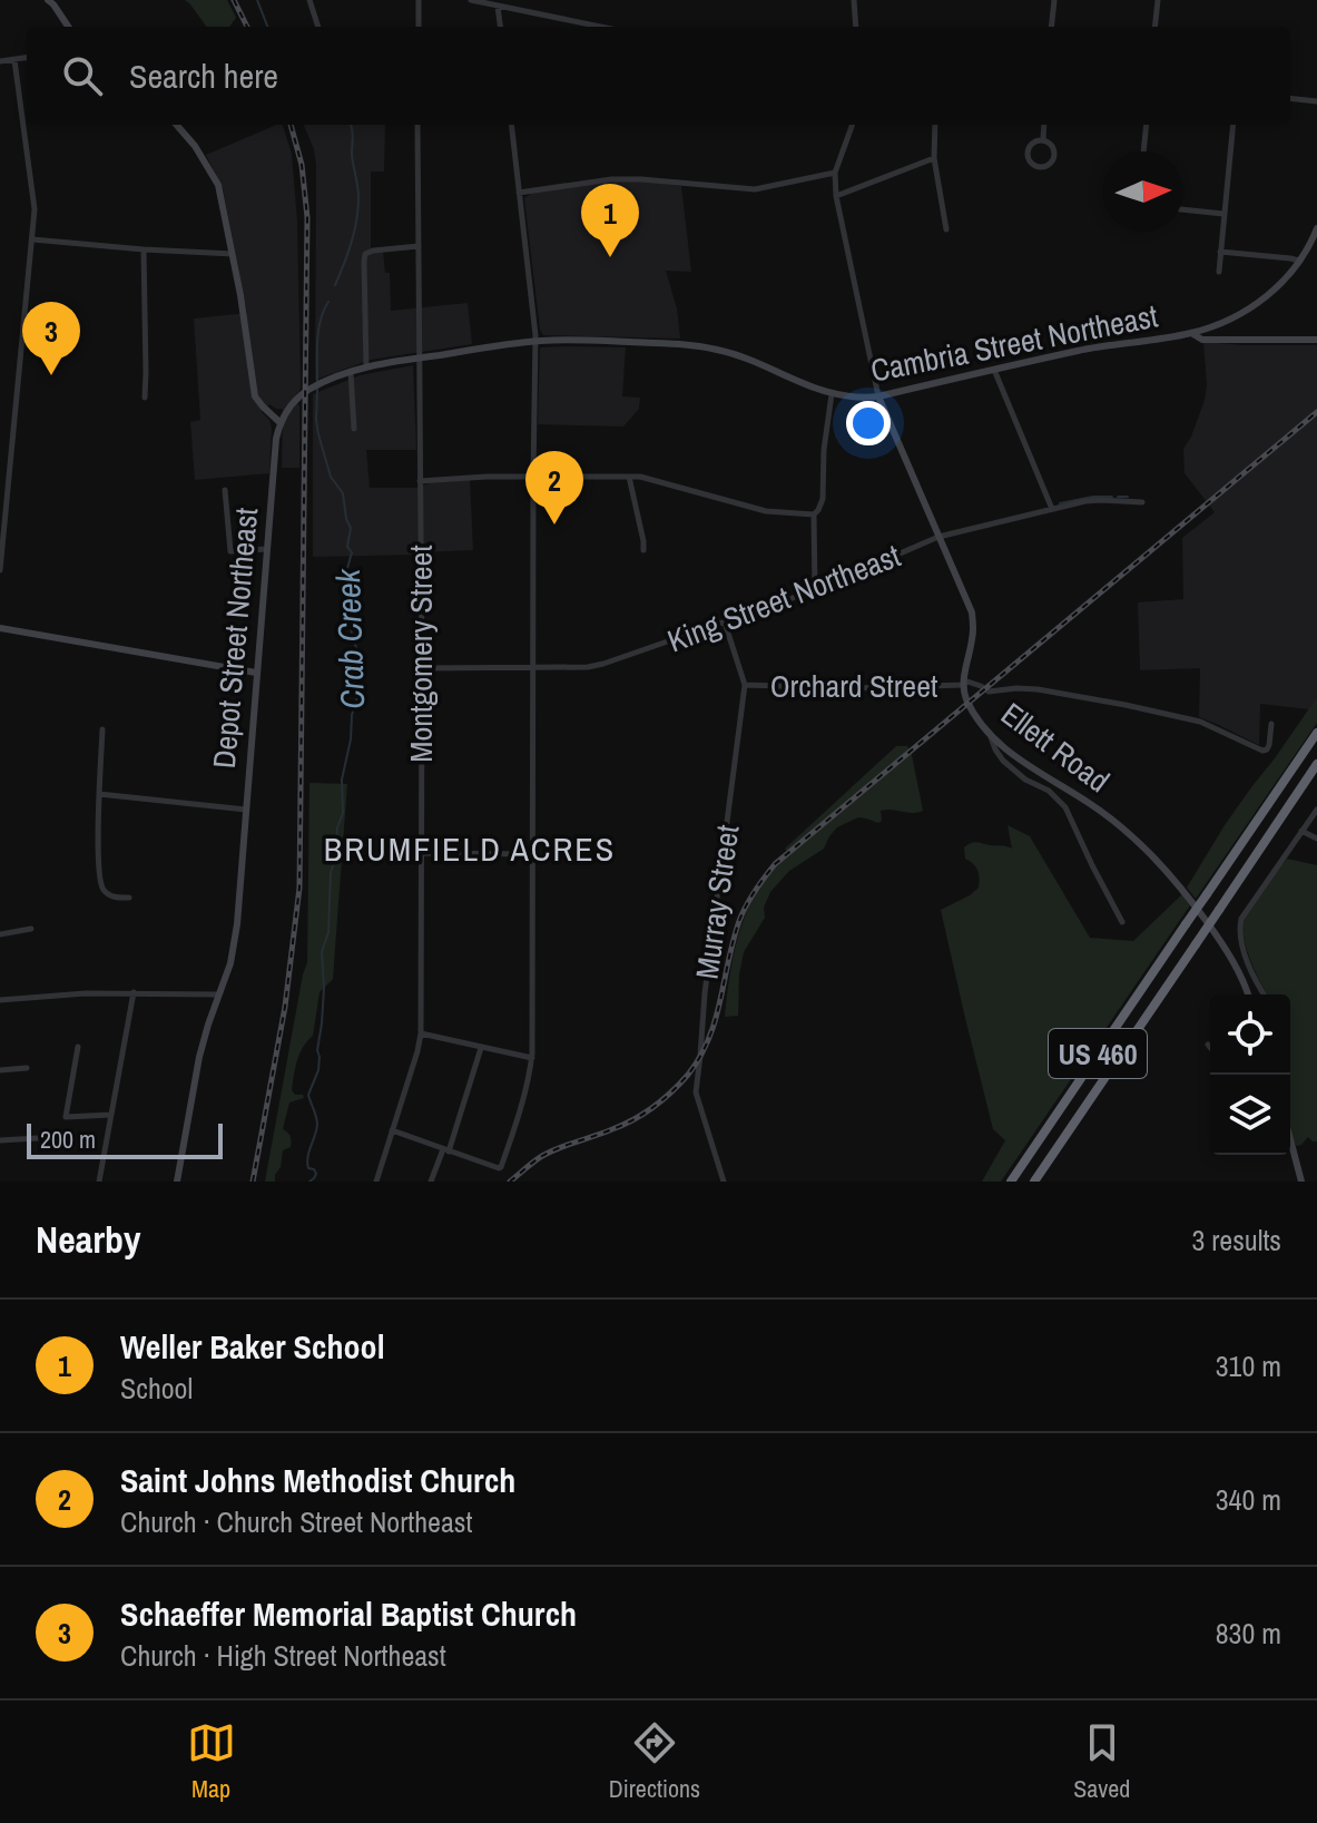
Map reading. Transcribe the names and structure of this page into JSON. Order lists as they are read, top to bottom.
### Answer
{
  "streets": {
    "highway": ["US 460"],
    "main road": ["Cambria Street Northeast", "Depot Street Northeast", "Ellett Road"],
    "street": [
      "King Street Northeast",
      "Montgomery Street",
      "Orchard Street",
      "Murray Street"
    ]
  },
  "crossings": [
    ["Cambria Street Northeast", "Depot Street Northeast"],
    ["Cambria Street Northeast", "Montgomery Street"],
    ["King Street Northeast", "Montgomery Street"],
    ["King Street Northeast", "Murray Street"],
    ["Orchard Street", "Ellett Road"],
    ["Orchard Street", "Murray Street"]
  ],
  "districts": ["BRUMFIELD ACRES"],
  "water": ["Crab Creek"],
  "scale_bar": "200 m",
  "north": "right",
  "page": {
    "search": "Search here",
    "pins": ["1", "3", "2"],
    "scale": "200 m",
    "heading": ["Nearby", "3 results"],
    "list": [
      {
        "mark": "1",
        "name": "Weller Baker School",
        "note": "School",
        "value": "310 m"
      },
      {
        "mark": "2",
        "name": "Saint Johns Methodist Church",
        "note": "Church · Church Street Northeast",
        "value": "340 m"
      },
      {
        "mark": "3",
        "name": "Schaeffer Memorial Baptist Church",
        "note": "Church · High Street Northeast",
        "value": "830 m"
      }
    ],
    "nav": ["Map", "Directions", "Saved"]
  }
}
